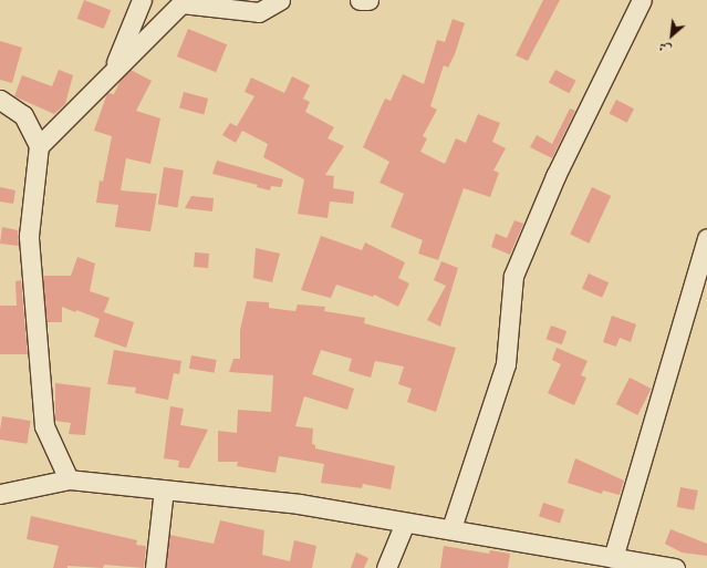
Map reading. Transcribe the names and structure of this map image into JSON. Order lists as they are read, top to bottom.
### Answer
{
  "north": "bottom left"
}
